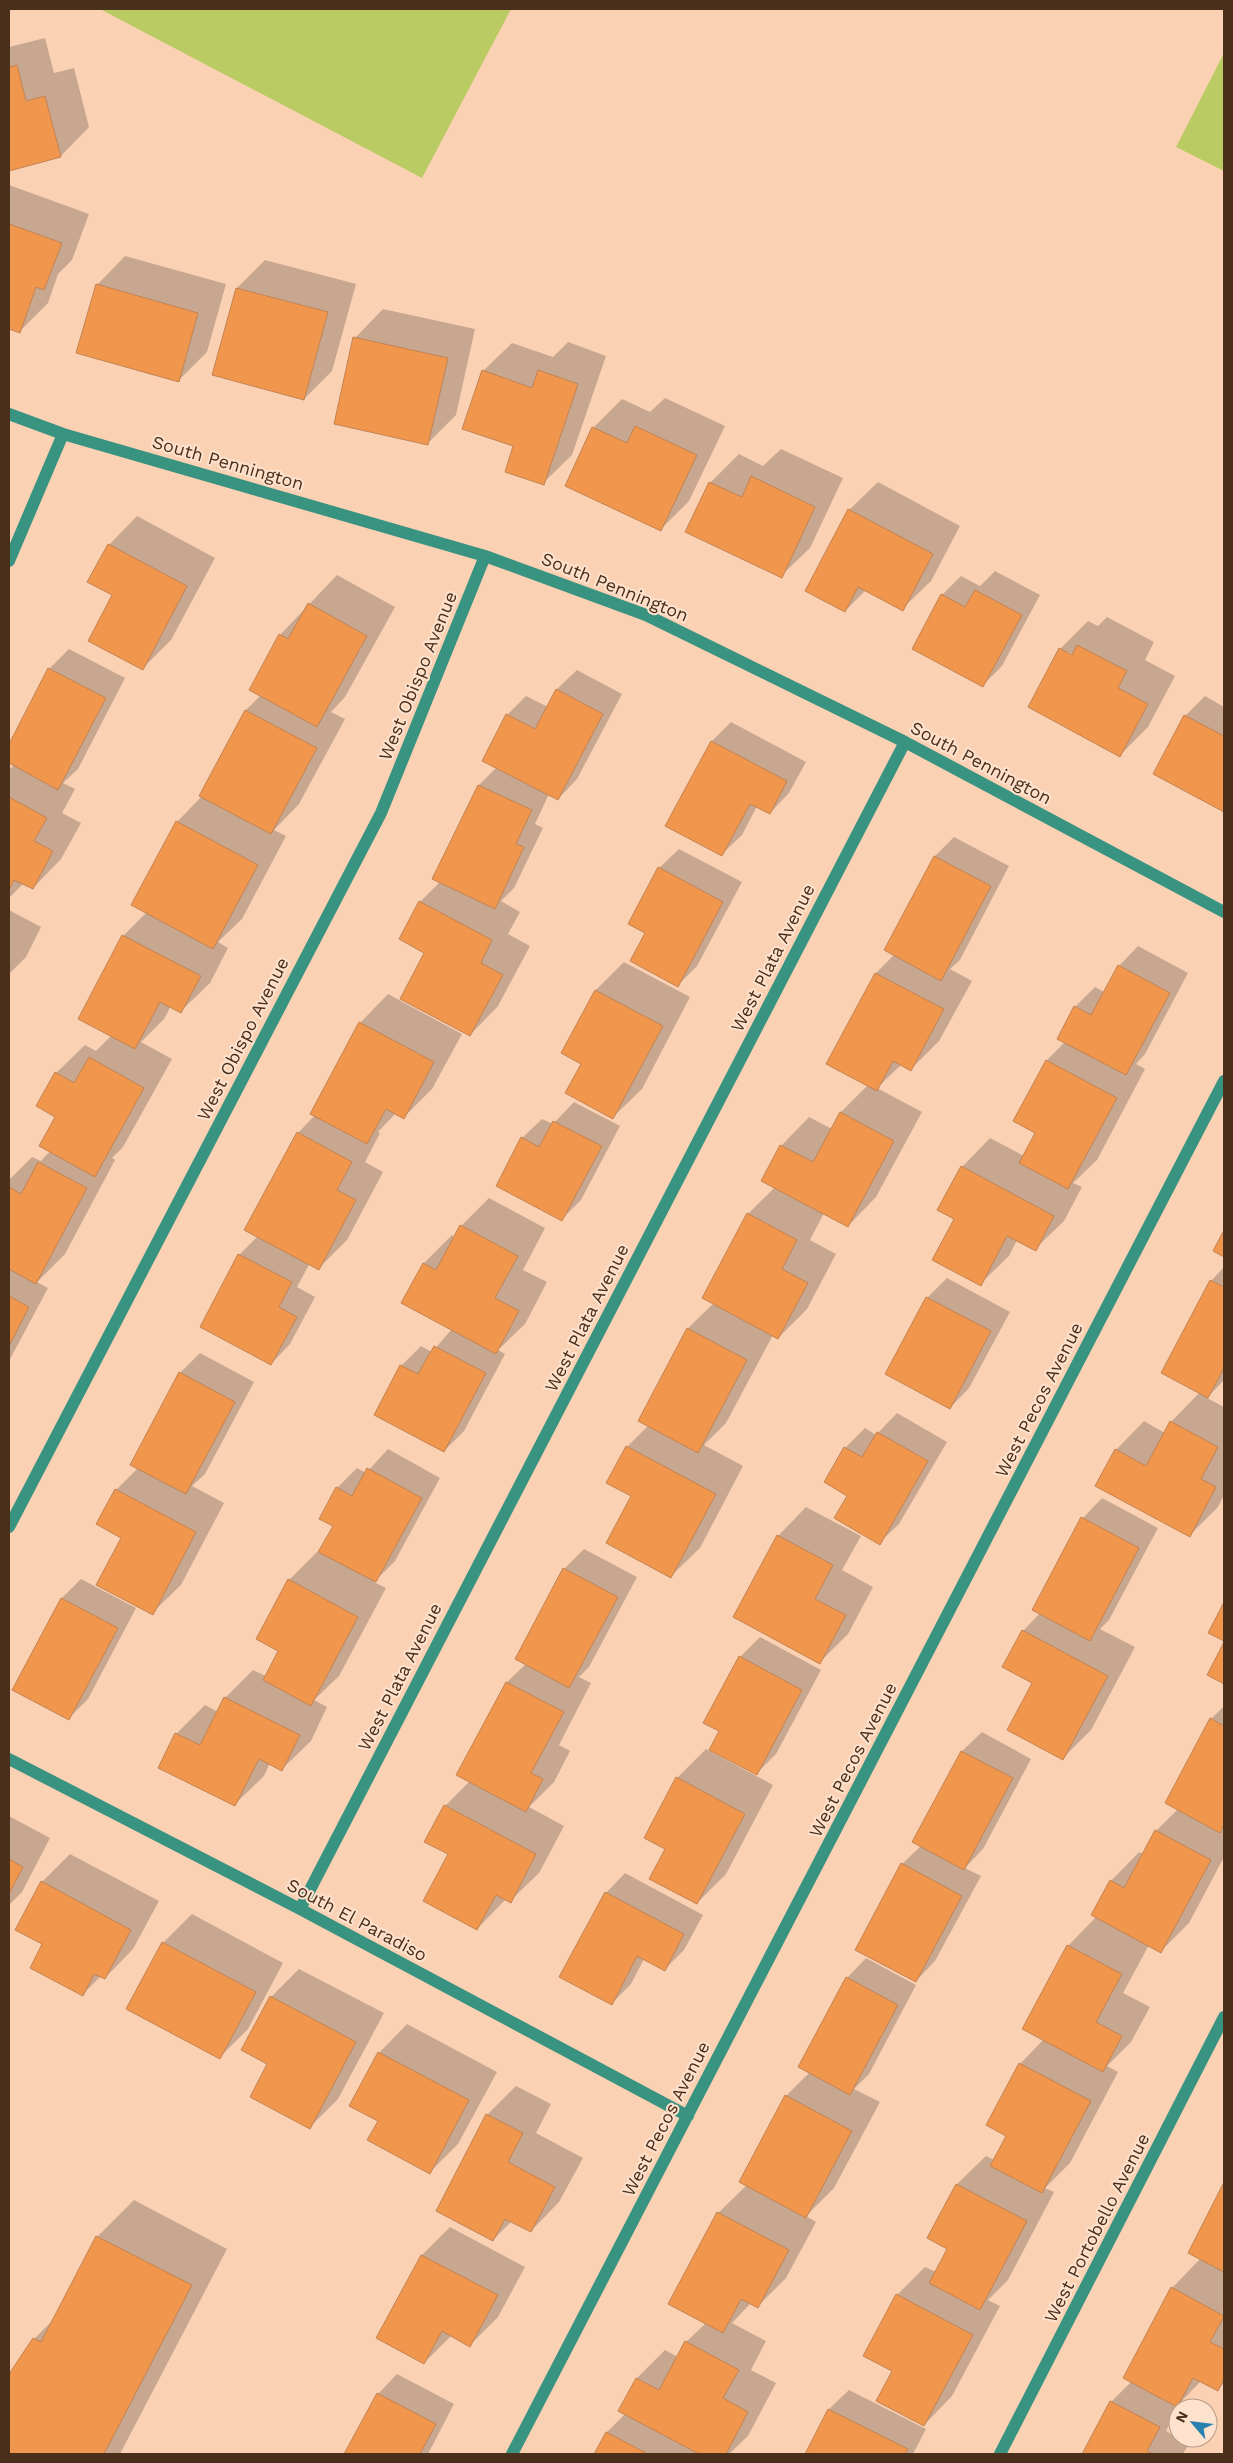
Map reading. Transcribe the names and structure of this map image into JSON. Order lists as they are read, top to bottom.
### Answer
{
  "streets": {
    "street": [
      "South Pennington",
      "West Obispo Avenue",
      "West Plata Avenue",
      "West Pecos Avenue",
      "South El Paradiso",
      "West Portobello Avenue"
    ]
  },
  "crossings": [
    ["South Pennington", "West Obispo Avenue"],
    ["South Pennington", "West Plata Avenue"],
    ["West Plata Avenue", "South El Paradiso"],
    ["West Pecos Avenue", "South El Paradiso"]
  ],
  "north": "top left"
}
